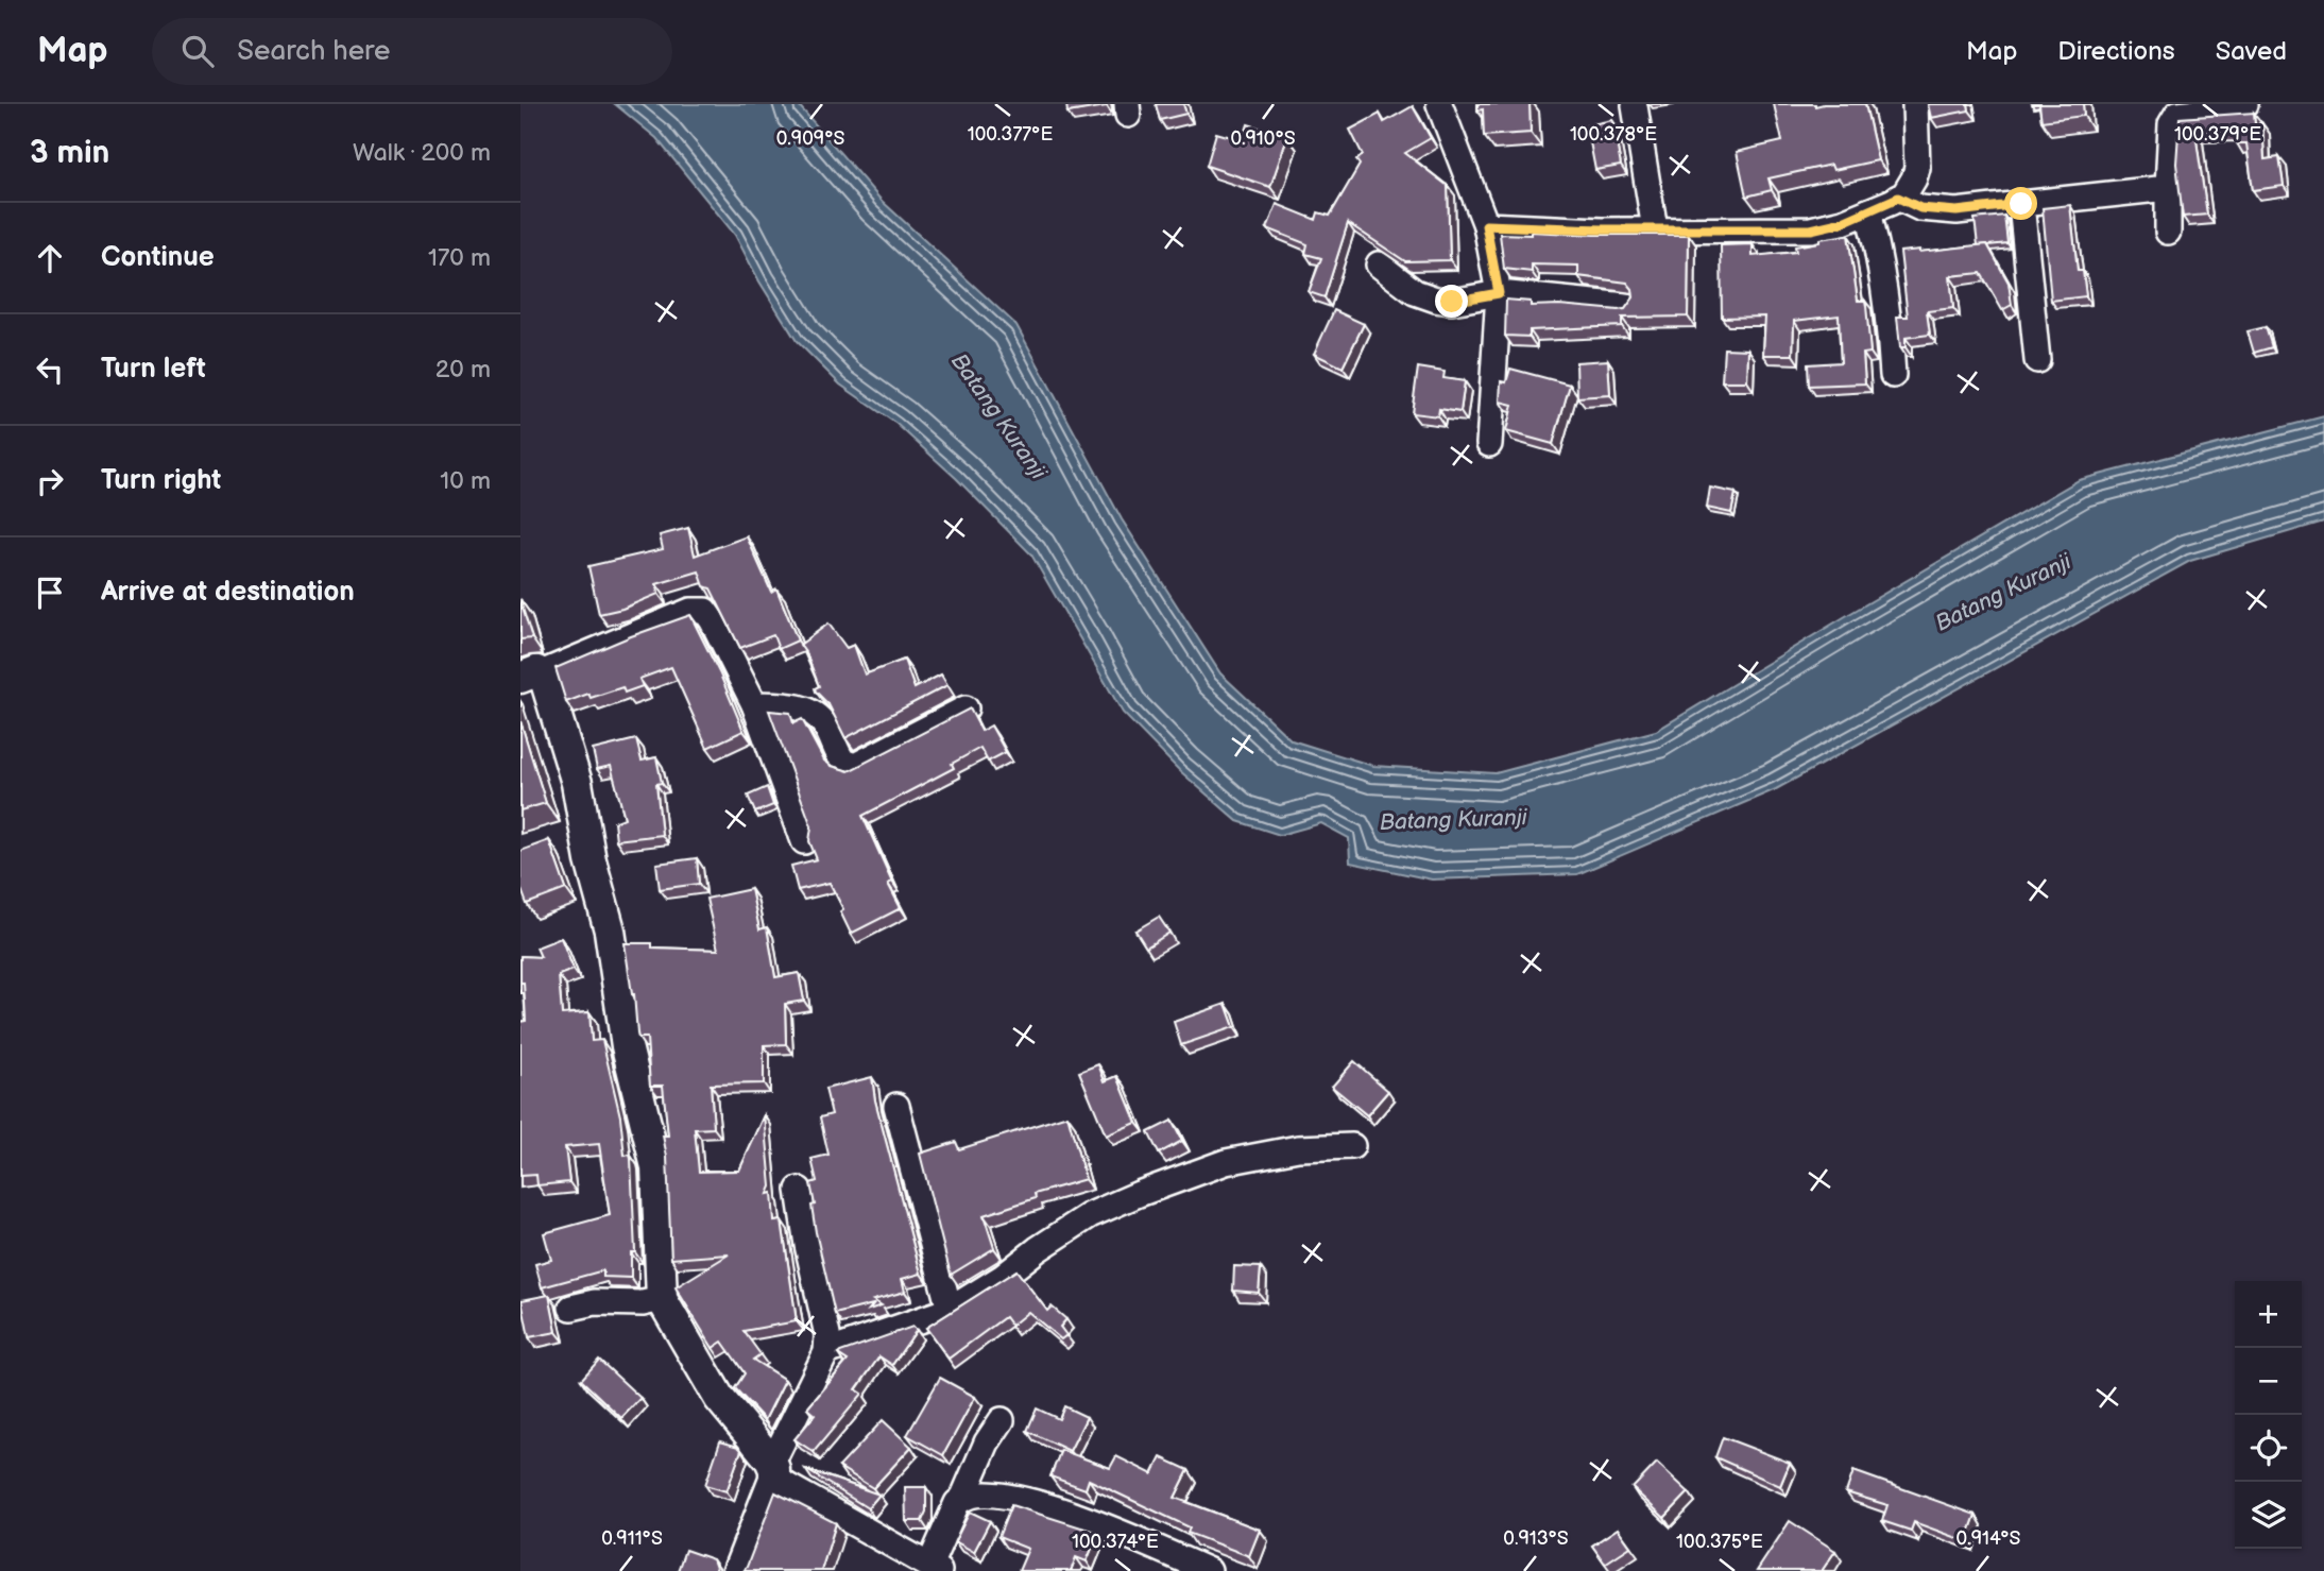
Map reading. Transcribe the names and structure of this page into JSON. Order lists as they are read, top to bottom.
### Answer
{
  "water": ["Batang Kuranji"],
  "page": {
    "header": "Map",
    "search": "Search here",
    "nav": ["Map", "Directions", "Saved"],
    "heading": ["3 min", "Walk · 200 m"],
    "list": [
      ["Continue", "170 m"],
      ["Turn left", "20 m"],
      ["Turn right", "10 m"],
      "Arrive at destination"
    ],
    "map_buttons": ["+", "−"]
  },
  "coordinates": [
    "100.379°E",
    "100.377°E",
    "100.378°E",
    "0.909°S",
    "0.910°S",
    "0.911°S",
    "0.913°S",
    "0.914°S",
    "100.374°E",
    "100.375°E"
  ]
}
